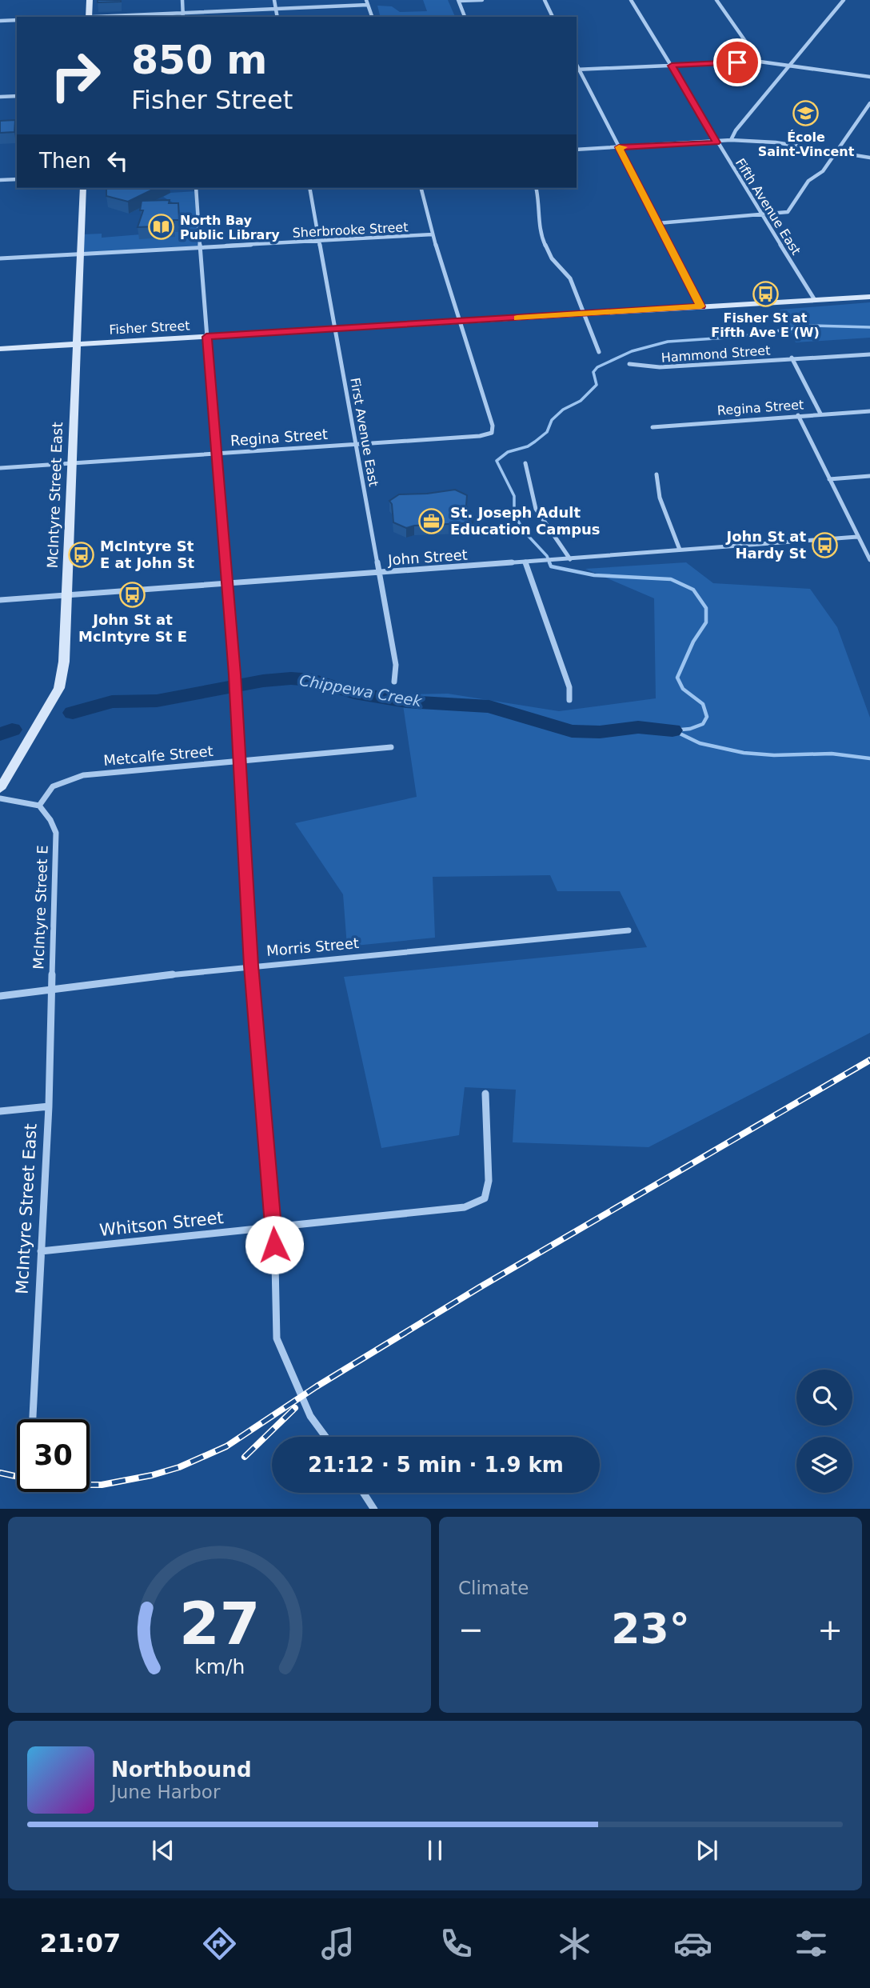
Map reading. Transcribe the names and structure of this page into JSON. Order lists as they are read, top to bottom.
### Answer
{
  "streets": {
    "main road": ["Fisher Street", "McIntyre Street East"],
    "street": [
      "Fifth Avenue East",
      "Sherbrooke Street",
      "Hammond Street",
      "Regina Street",
      "First Avenue East",
      "John Street",
      "Metcalfe Street",
      "McIntyre Street E",
      "Morris Street",
      "Whitson Street"
    ]
  },
  "crossings": [
    ["Fifth Avenue East", "Fisher Street"],
    ["Sherbrooke Street", "First Avenue East"],
    ["Sherbrooke Street", "McIntyre Street East"],
    ["Fisher Street", "Regina Street"],
    ["Fisher Street", "First Avenue East"],
    ["Fisher Street", "McIntyre Street East"],
    ["Regina Street", "First Avenue East"],
    ["Regina Street", "McIntyre Street East"],
    ["First Avenue East", "John Street"],
    ["McIntyre Street East", "John Street"],
    ["McIntyre Street East", "McIntyre Street E"],
    ["McIntyre Street East", "Morris Street"],
    ["McIntyre Street East", "Whitson Street"],
    ["Metcalfe Street", "McIntyre Street E"],
    ["McIntyre Street E", "Morris Street"]
  ],
  "water": ["Chippewa Creek"],
  "places": {
    "school or university": ["École Saint-Vincent"],
    "library": ["North Bay Public Library"],
    "bus stop": [
      "Fisher St at Fifth Ave E (W)",
      "John St at Hardy St",
      "McIntyre St E at John St",
      "John St at McIntyre St E"
    ],
    "office": ["St. Joseph Adult Education Campus"]
  },
  "page": {
    "turn": ["850 m", "Fisher Street"],
    "then": "Then",
    "limit": "30",
    "trip": "21:12 · 5 min · 1.9 km",
    "tile": "Climate",
    "heat": ["−", "23°", "+"],
    "song": ["Northbound", "June Harbor"],
    "tabs": "21:07",
    "gauge": ["27", "km/h"]
  }
}
